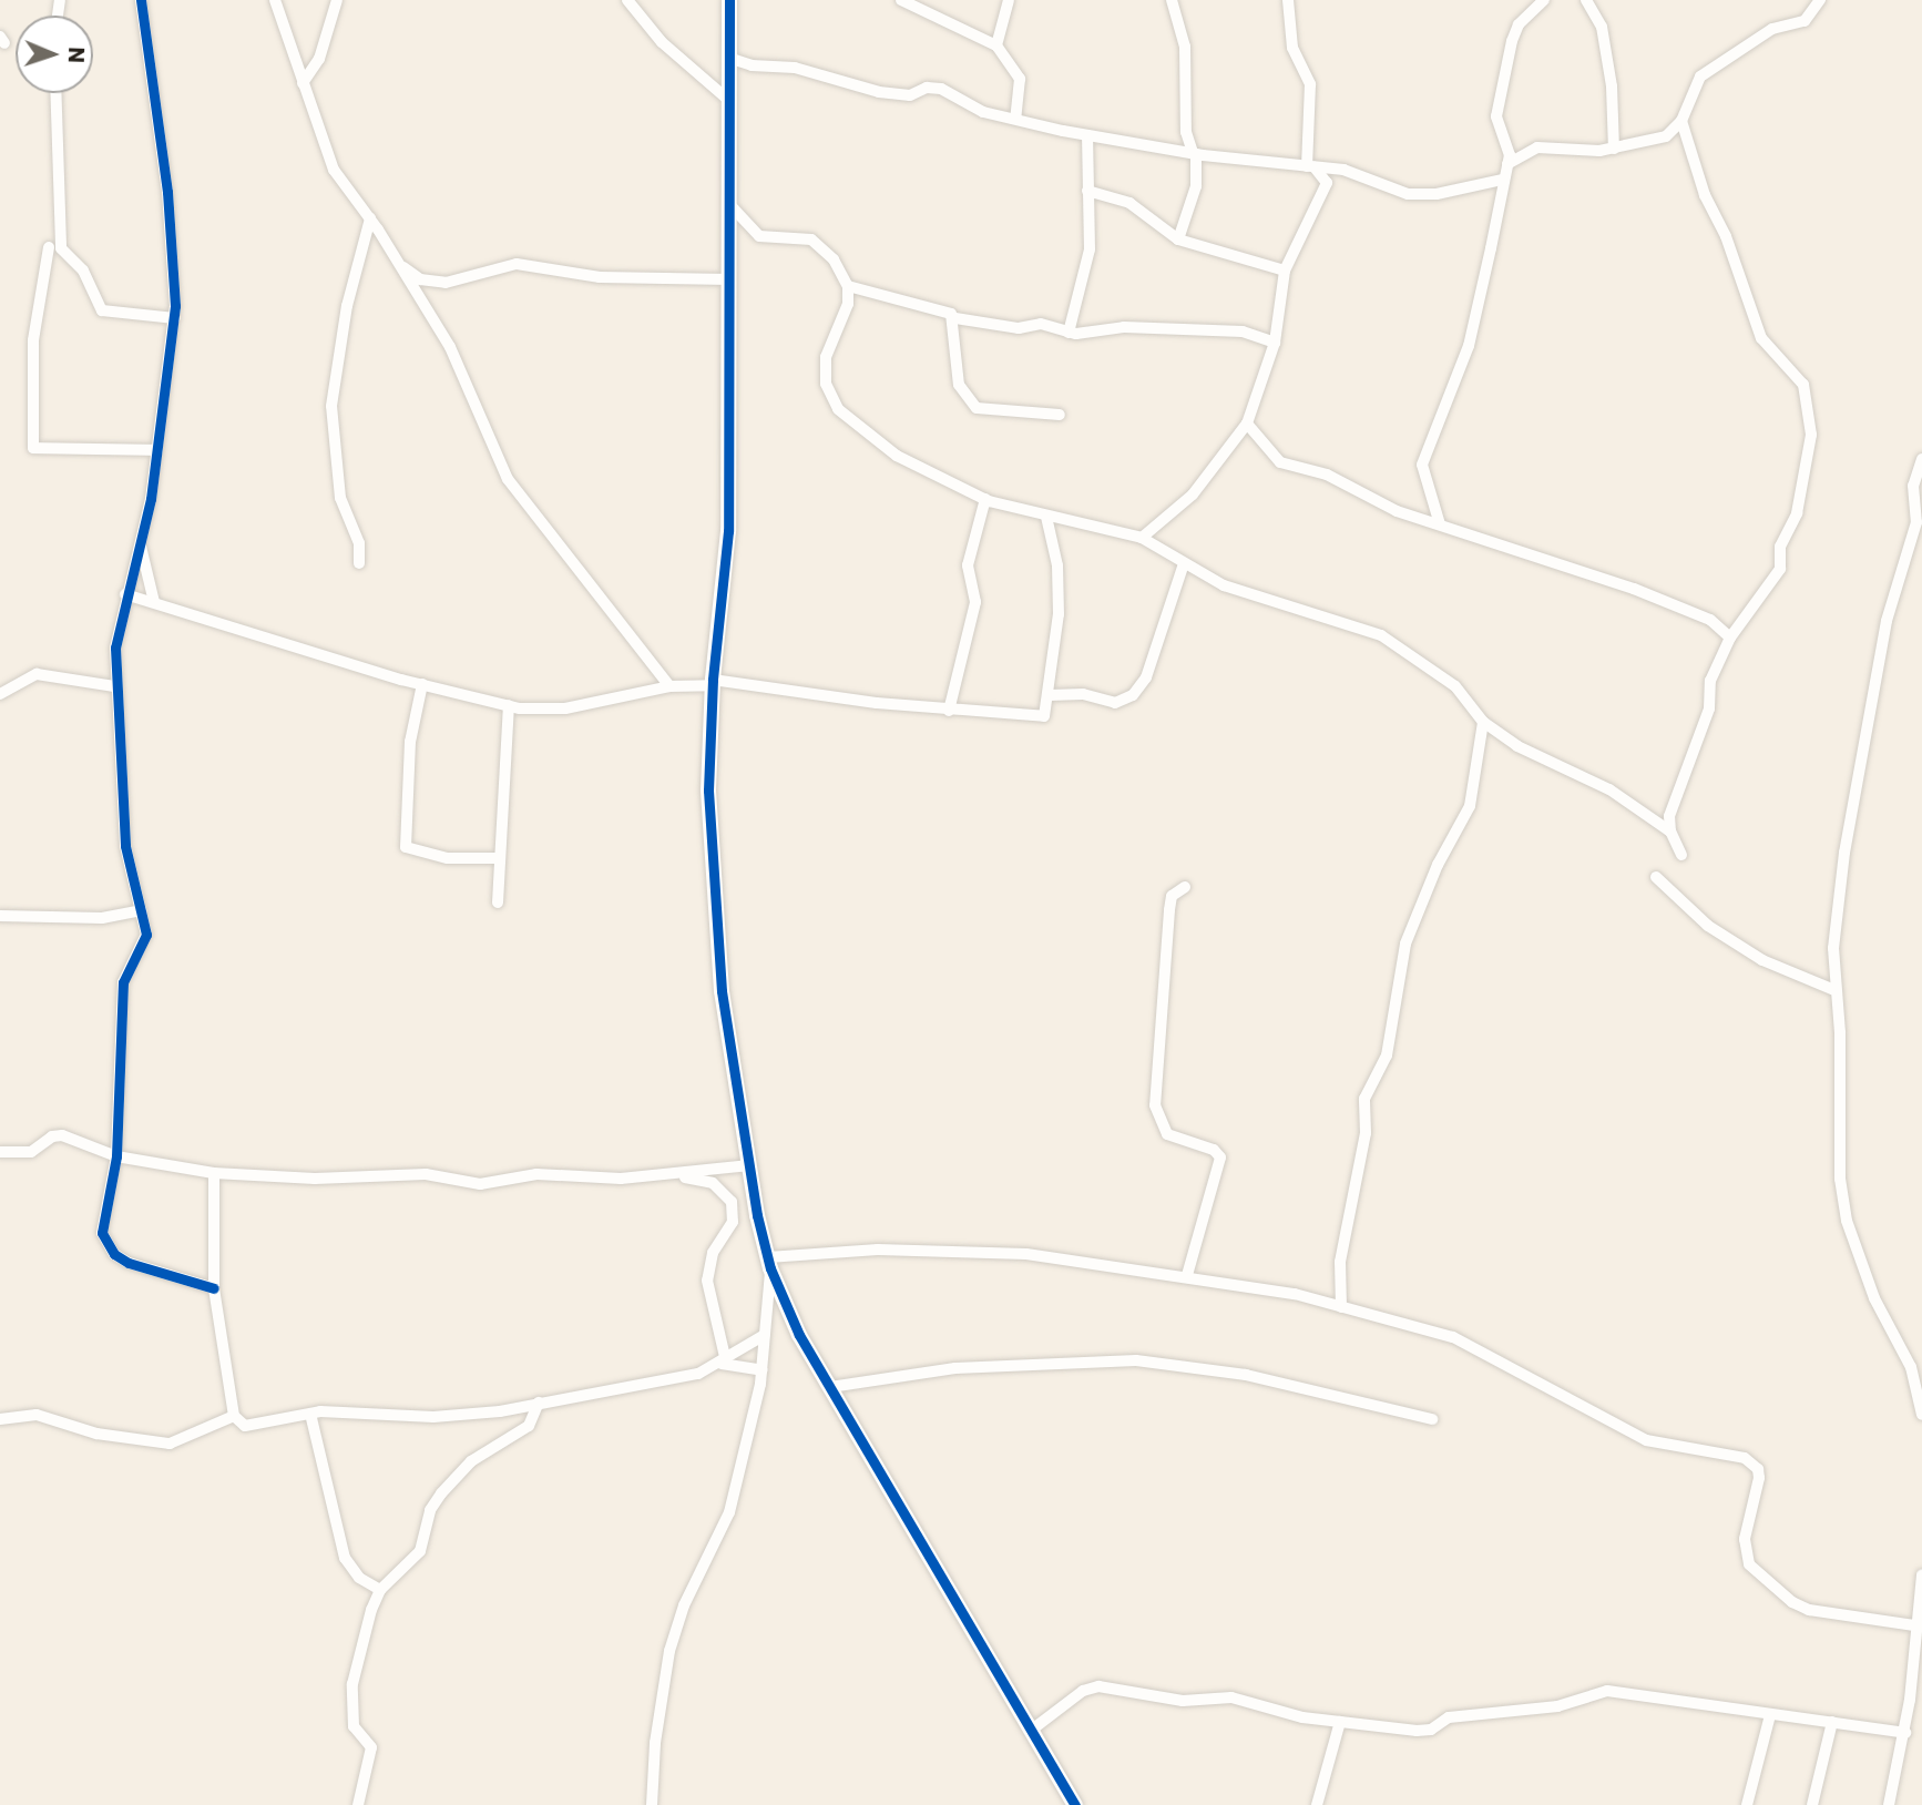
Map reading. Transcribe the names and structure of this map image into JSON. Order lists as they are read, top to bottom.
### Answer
{
  "north": "right"
}
